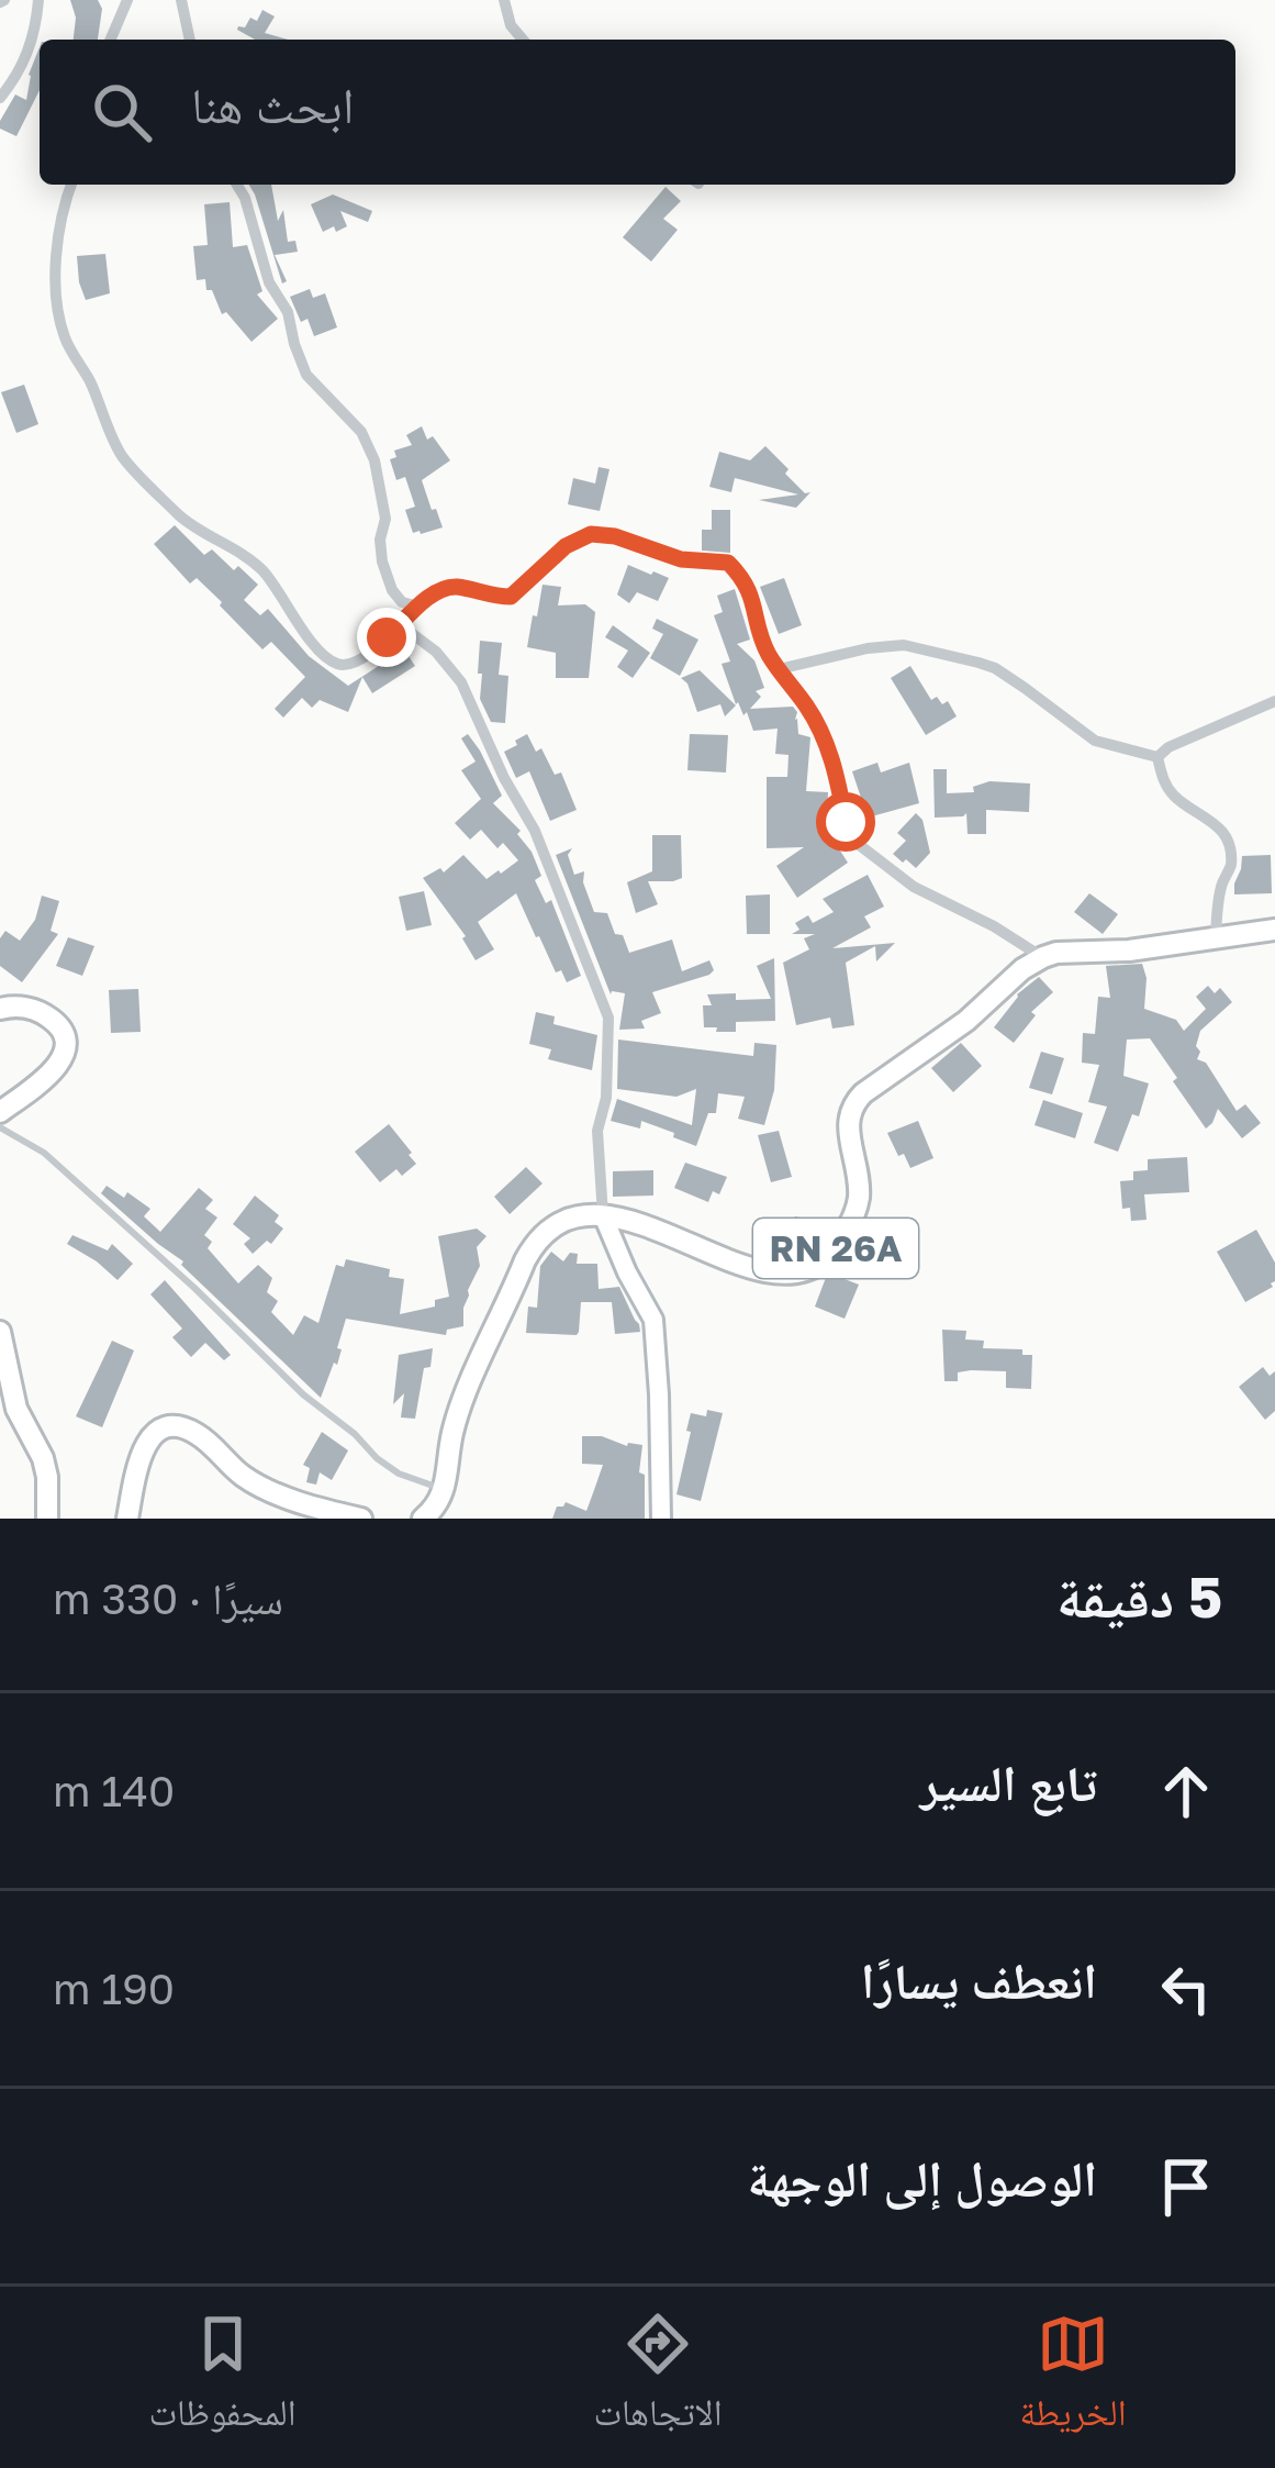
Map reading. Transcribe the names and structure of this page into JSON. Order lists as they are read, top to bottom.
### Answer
{
  "streets": {
    "main road": ["RN 26A"]
  },
  "page": {
    "search": "ابحث هنا",
    "heading": ["5 دقيقة", "سيرًا · 330 m"],
    "list": [
      ["تابع السير", "140 m"],
      ["انعطف يسارًا", "190 m"],
      "الوصول إلى الوجهة"
    ],
    "nav": ["الخريطة", "الاتجاهات", "المحفوظات"]
  }
}
